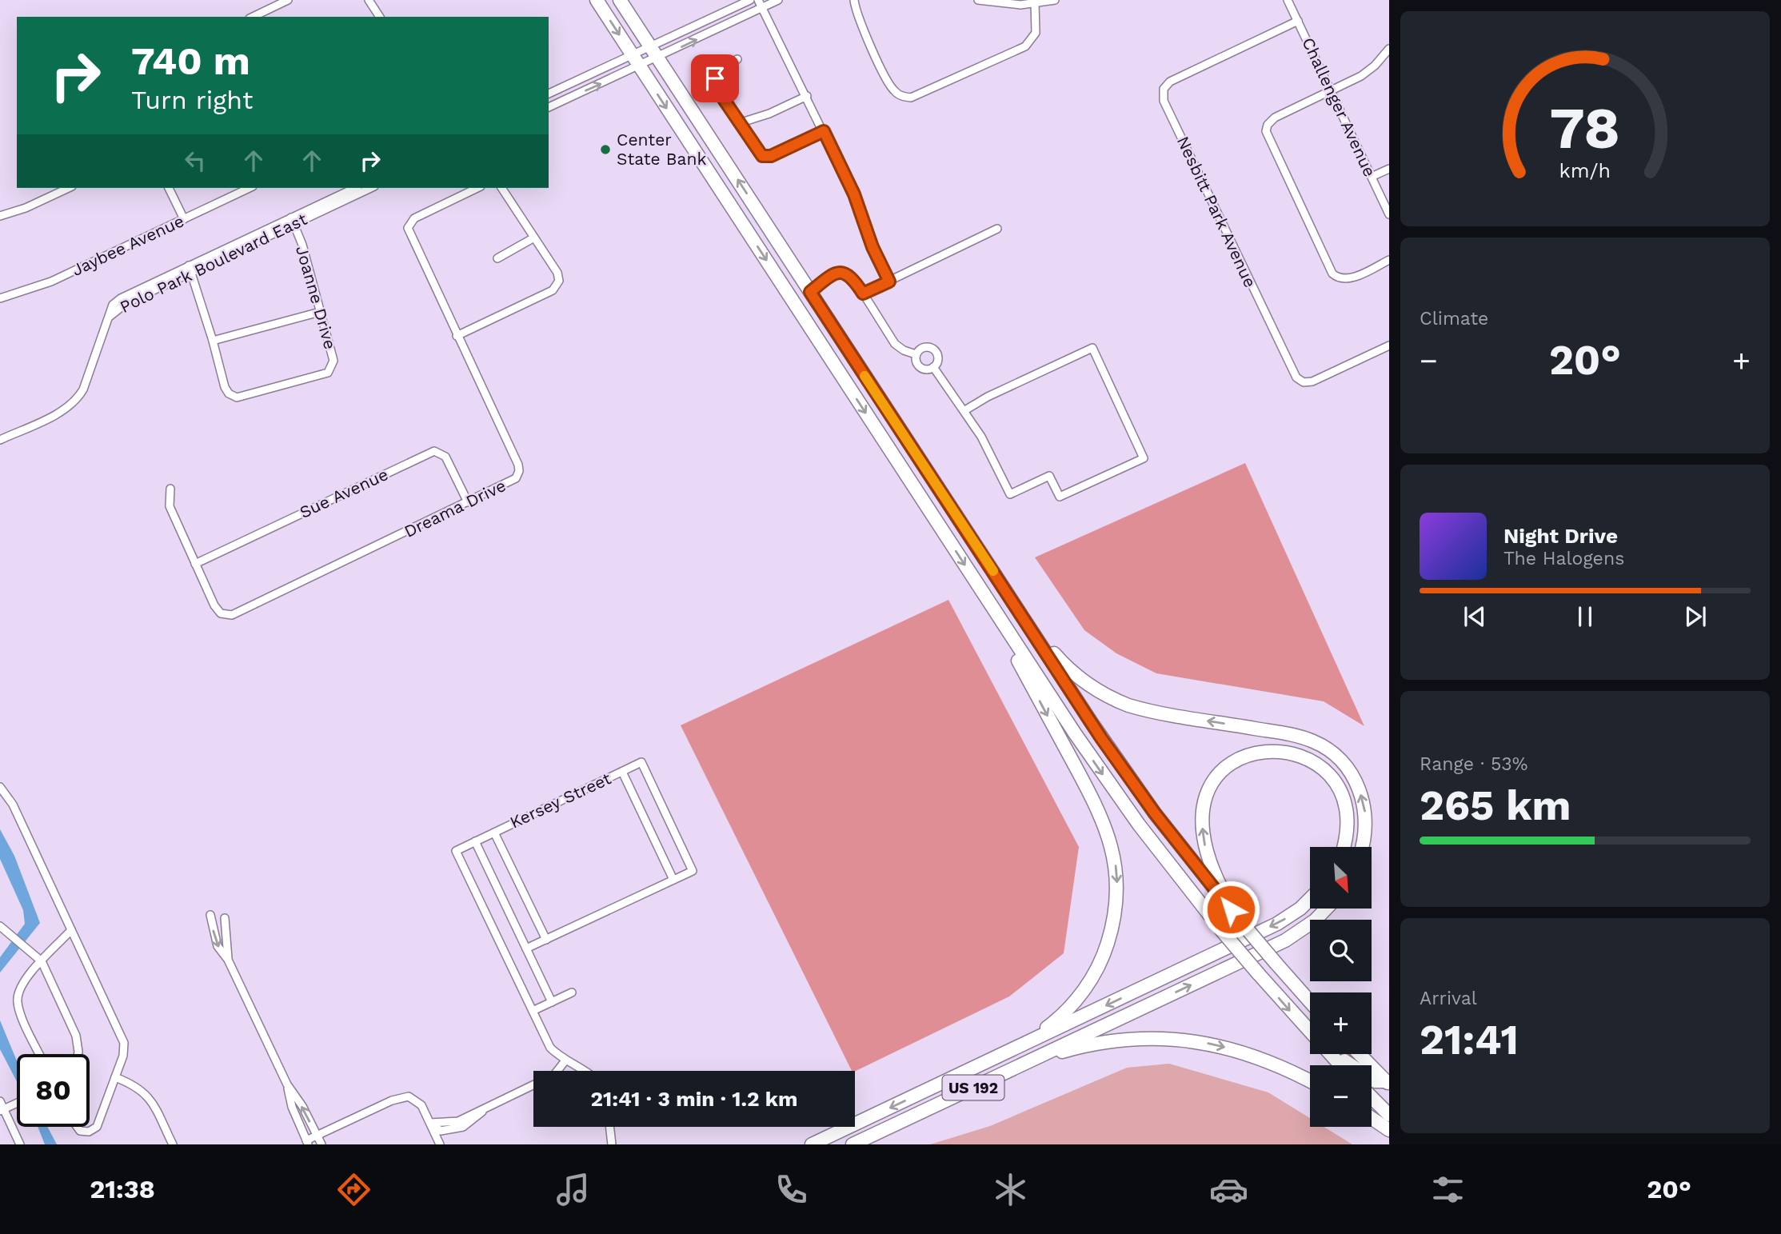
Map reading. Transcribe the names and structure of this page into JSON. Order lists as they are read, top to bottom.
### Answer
{
  "streets": {
    "highway": ["US 192"],
    "street": [
      "Challenger Avenue",
      "Nesbitt Park Avenue",
      "Jaybee Avenue",
      "Polo Park Boulevard East",
      "Joanne Drive",
      "Sue Avenue",
      "Dreama Drive",
      "Kersey Street"
    ]
  },
  "crossings": [
    ["Challenger Avenue", "Nesbitt Park Avenue"],
    ["Polo Park Boulevard East", "Joanne Drive"],
    ["Sue Avenue", "Dreama Drive"]
  ],
  "places": ["Center State Bank"],
  "north": "bottom right",
  "page": {
    "turn": ["740 m", "Turn right"],
    "tile": [
      "Climate",
      ["Range · 53%", "265 km"],
      ["Arrival", "21:41"]
    ],
    "heat": ["−", "20°", "+"],
    "song": ["Night Drive", "The Halogens"],
    "map_buttons": ["+", "−"],
    "limit": "80",
    "trip": "21:41 · 3 min · 1.2 km",
    "tabs": ["21:38", "20°"],
    "gauge": ["78", "km/h"]
  }
}
